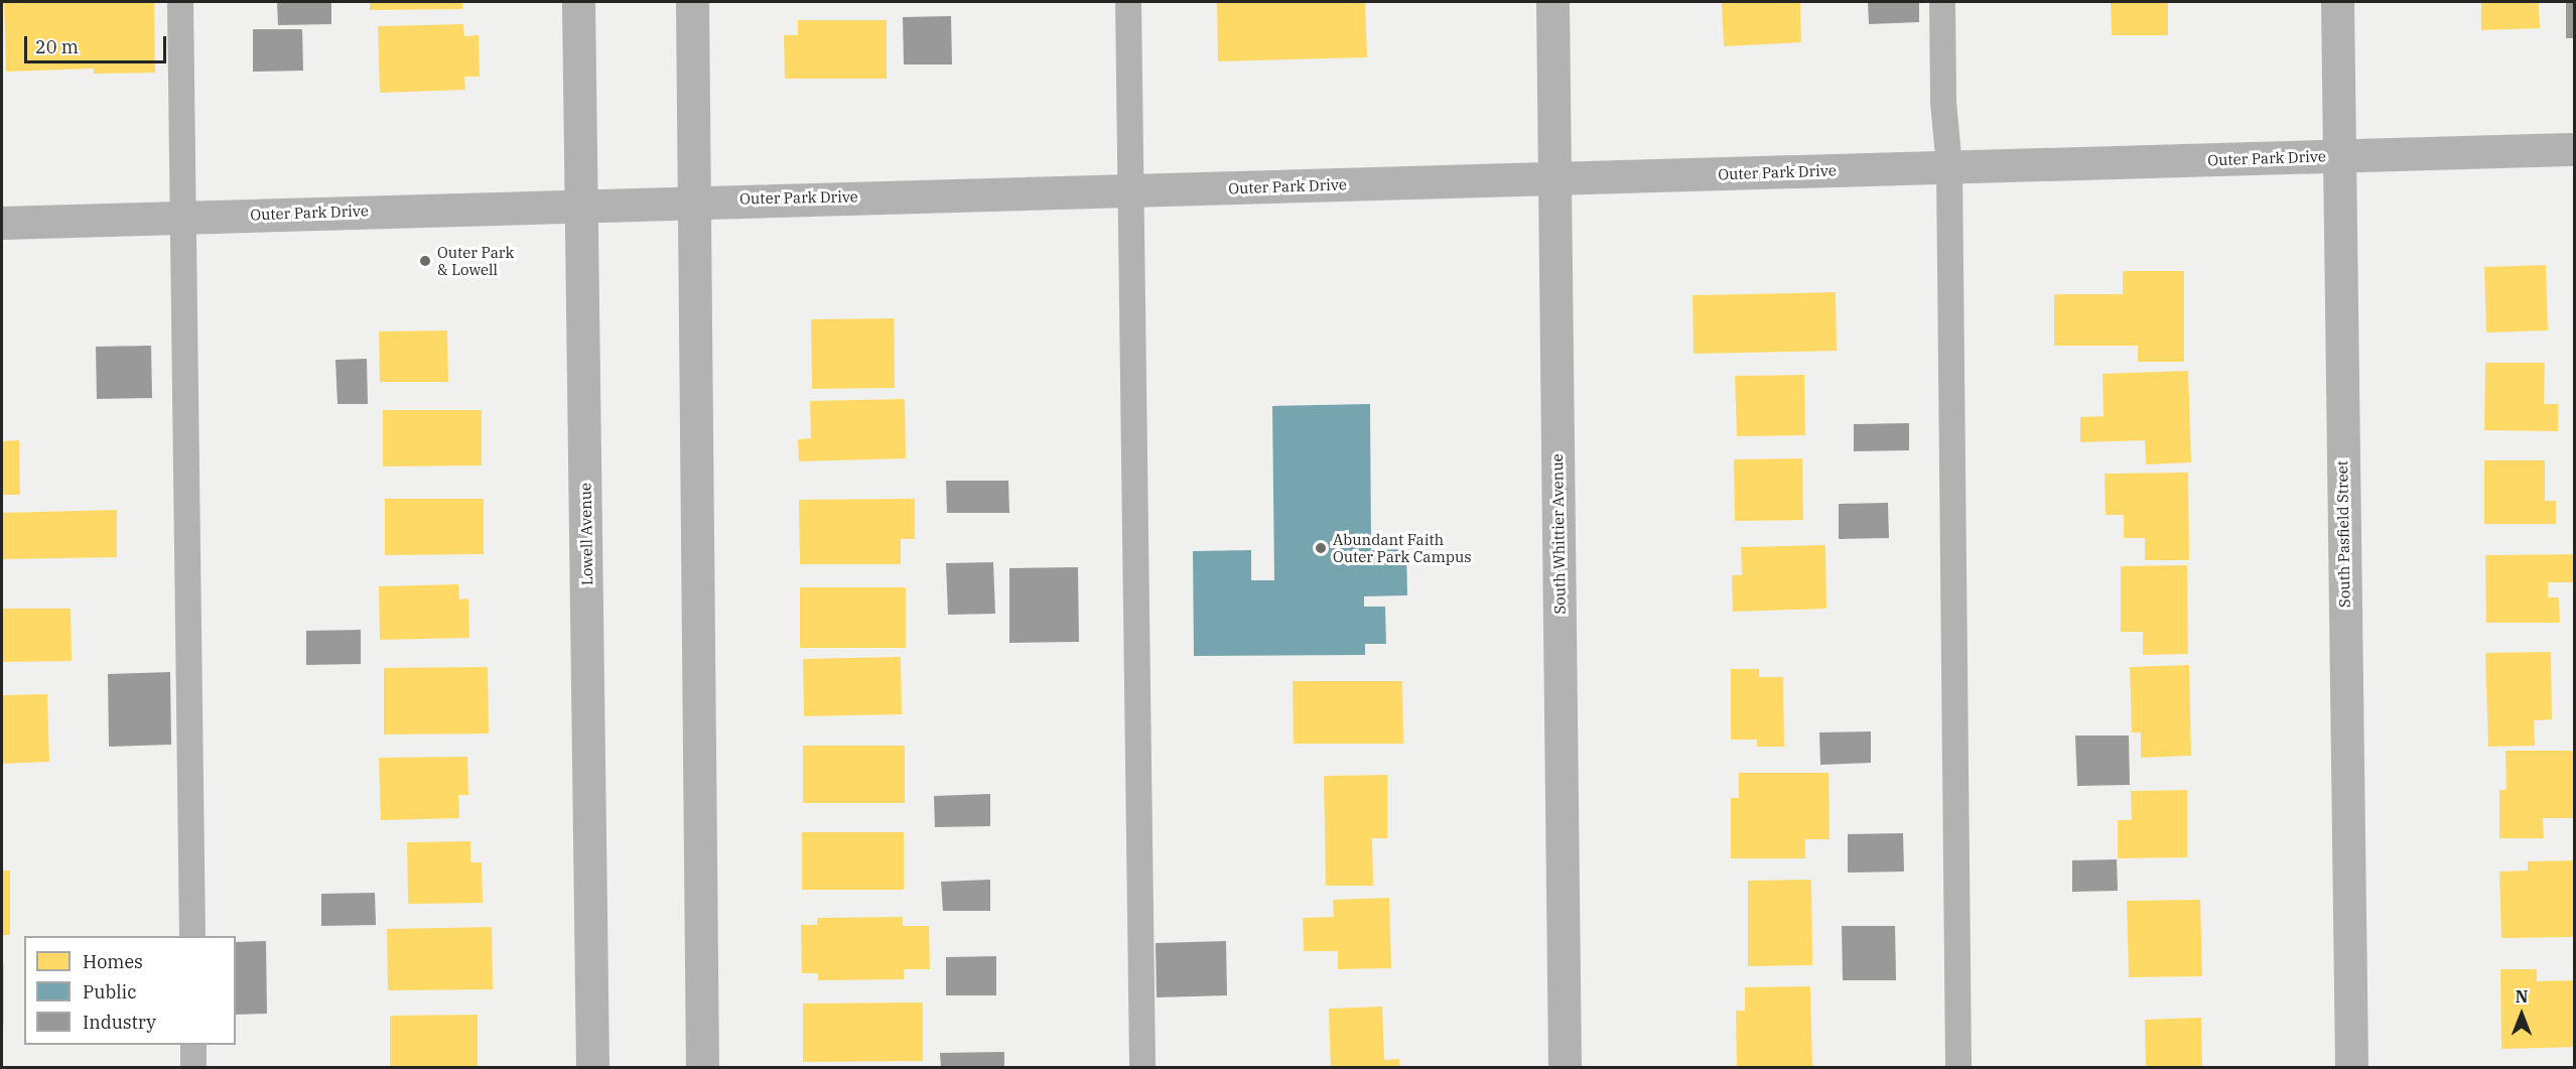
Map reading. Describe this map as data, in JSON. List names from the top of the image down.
{
  "streets": {
    "street": [
      "Outer Park Drive",
      "Lowell Avenue",
      "South Whittier Avenue",
      "South Pasfield Street"
    ]
  },
  "crossings": [
    ["Outer Park Drive", "Lowell Avenue"],
    ["Outer Park Drive", "South Whittier Avenue"],
    ["Outer Park Drive", "South Pasfield Street"]
  ],
  "places": ["Outer Park & Lowell", "Abundant Faith Outer Park Campus"],
  "legend": ["Homes", "Public", "Industry"],
  "scale_bar": "20 m",
  "north": "top"
}
